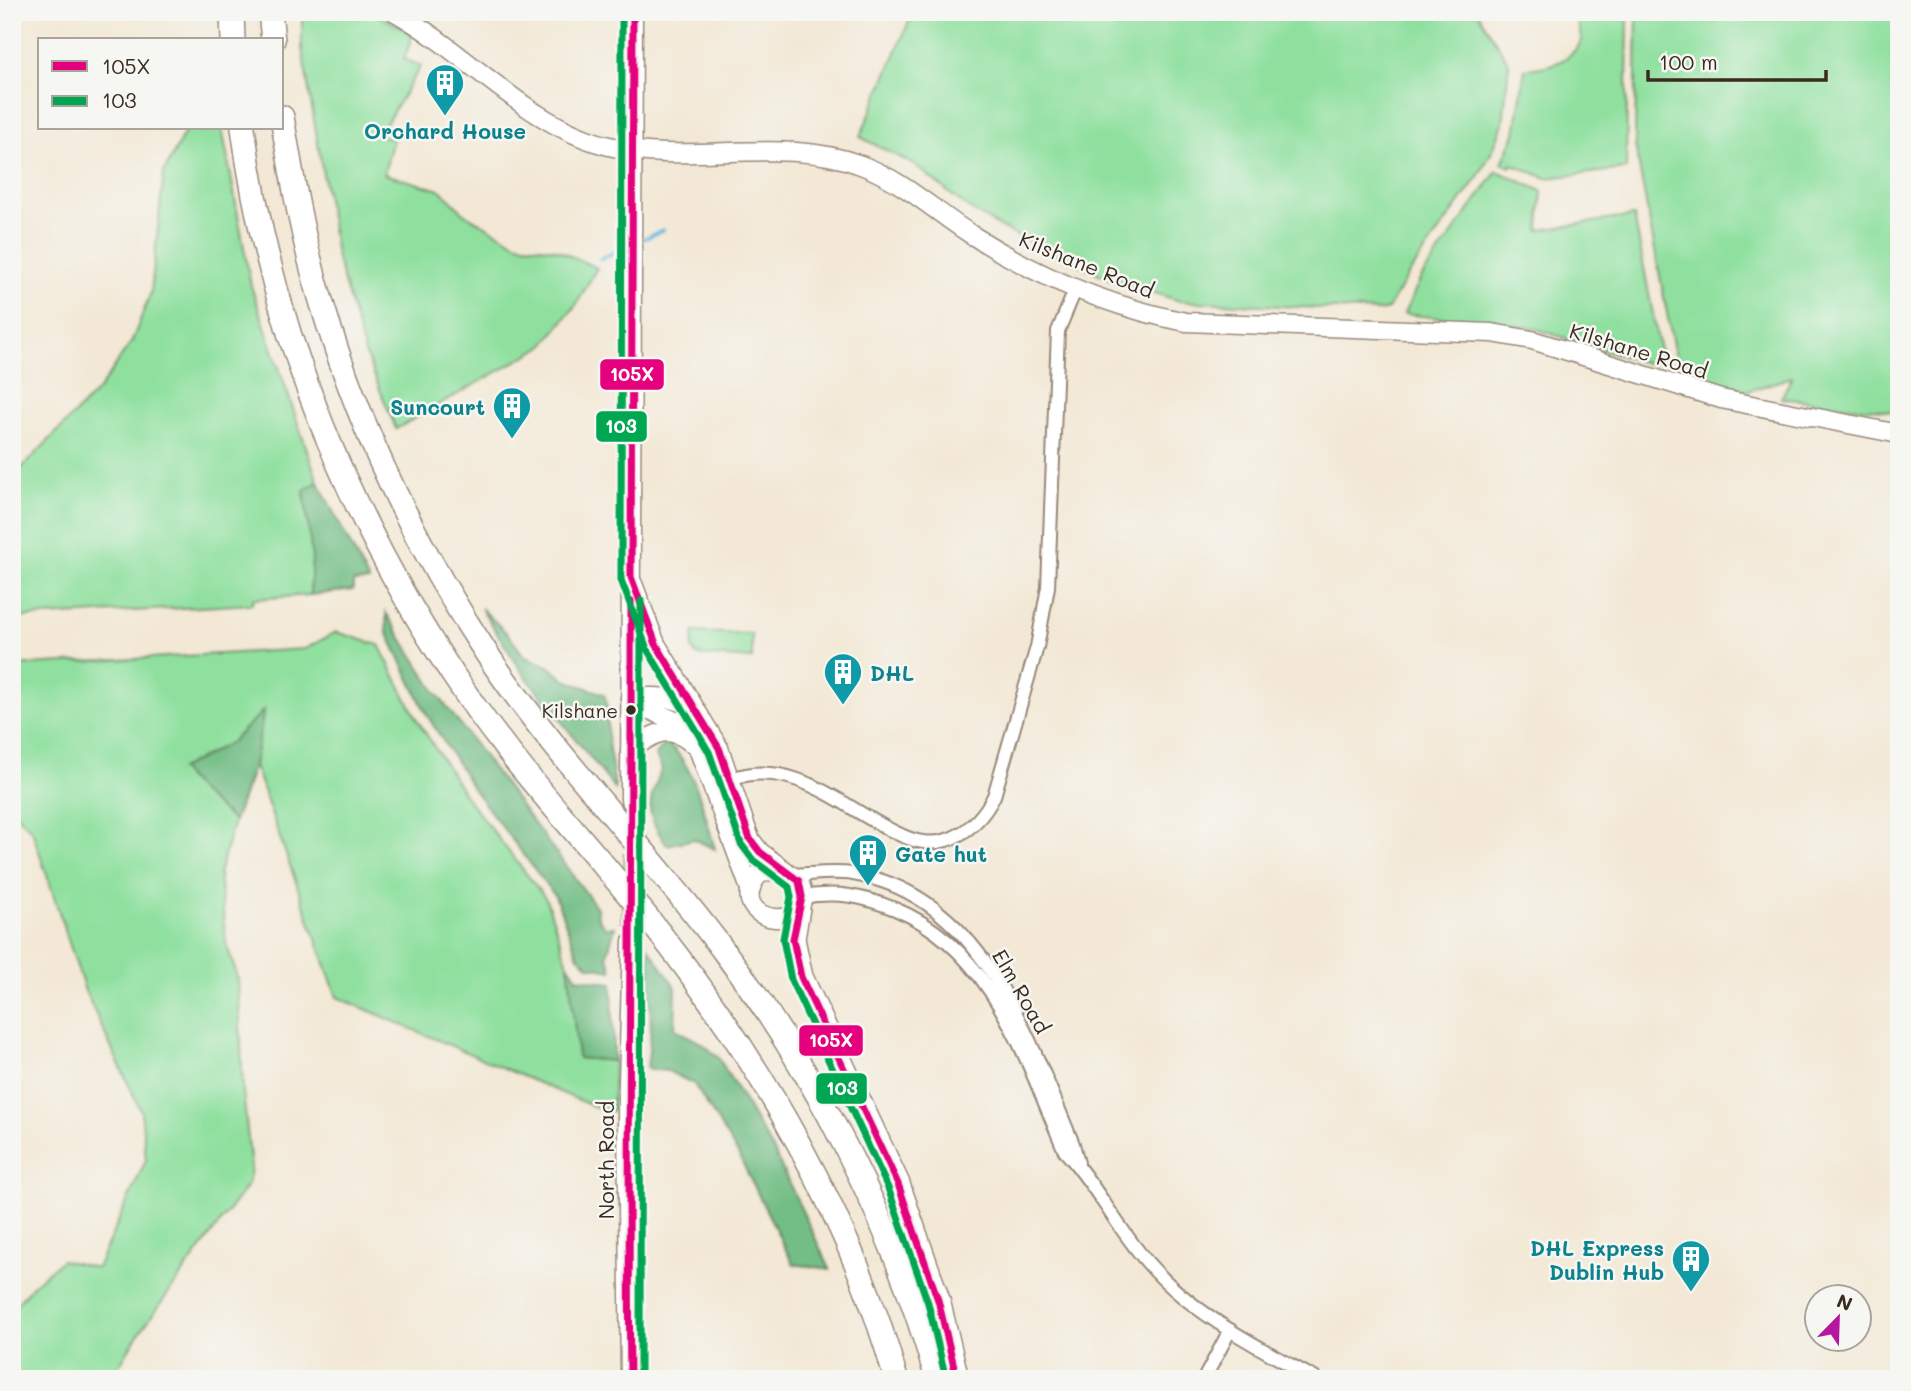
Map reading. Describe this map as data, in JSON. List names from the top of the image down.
{
  "streets": {
    "main road": ["Kilshane Road", "North Road"],
    "street": ["Elm Road"]
  },
  "places": {
    "building": [
      "Orchard House",
      "Suncourt",
      "DHL",
      "Gate hut",
      "DHL Express Dublin Hub"
    ],
    "other": ["Kilshane"]
  },
  "lines": ["transit line 105X", "transit line 103"],
  "legend": ["105X", "103"],
  "scale_bar": "100 m",
  "north": "top right"
}
